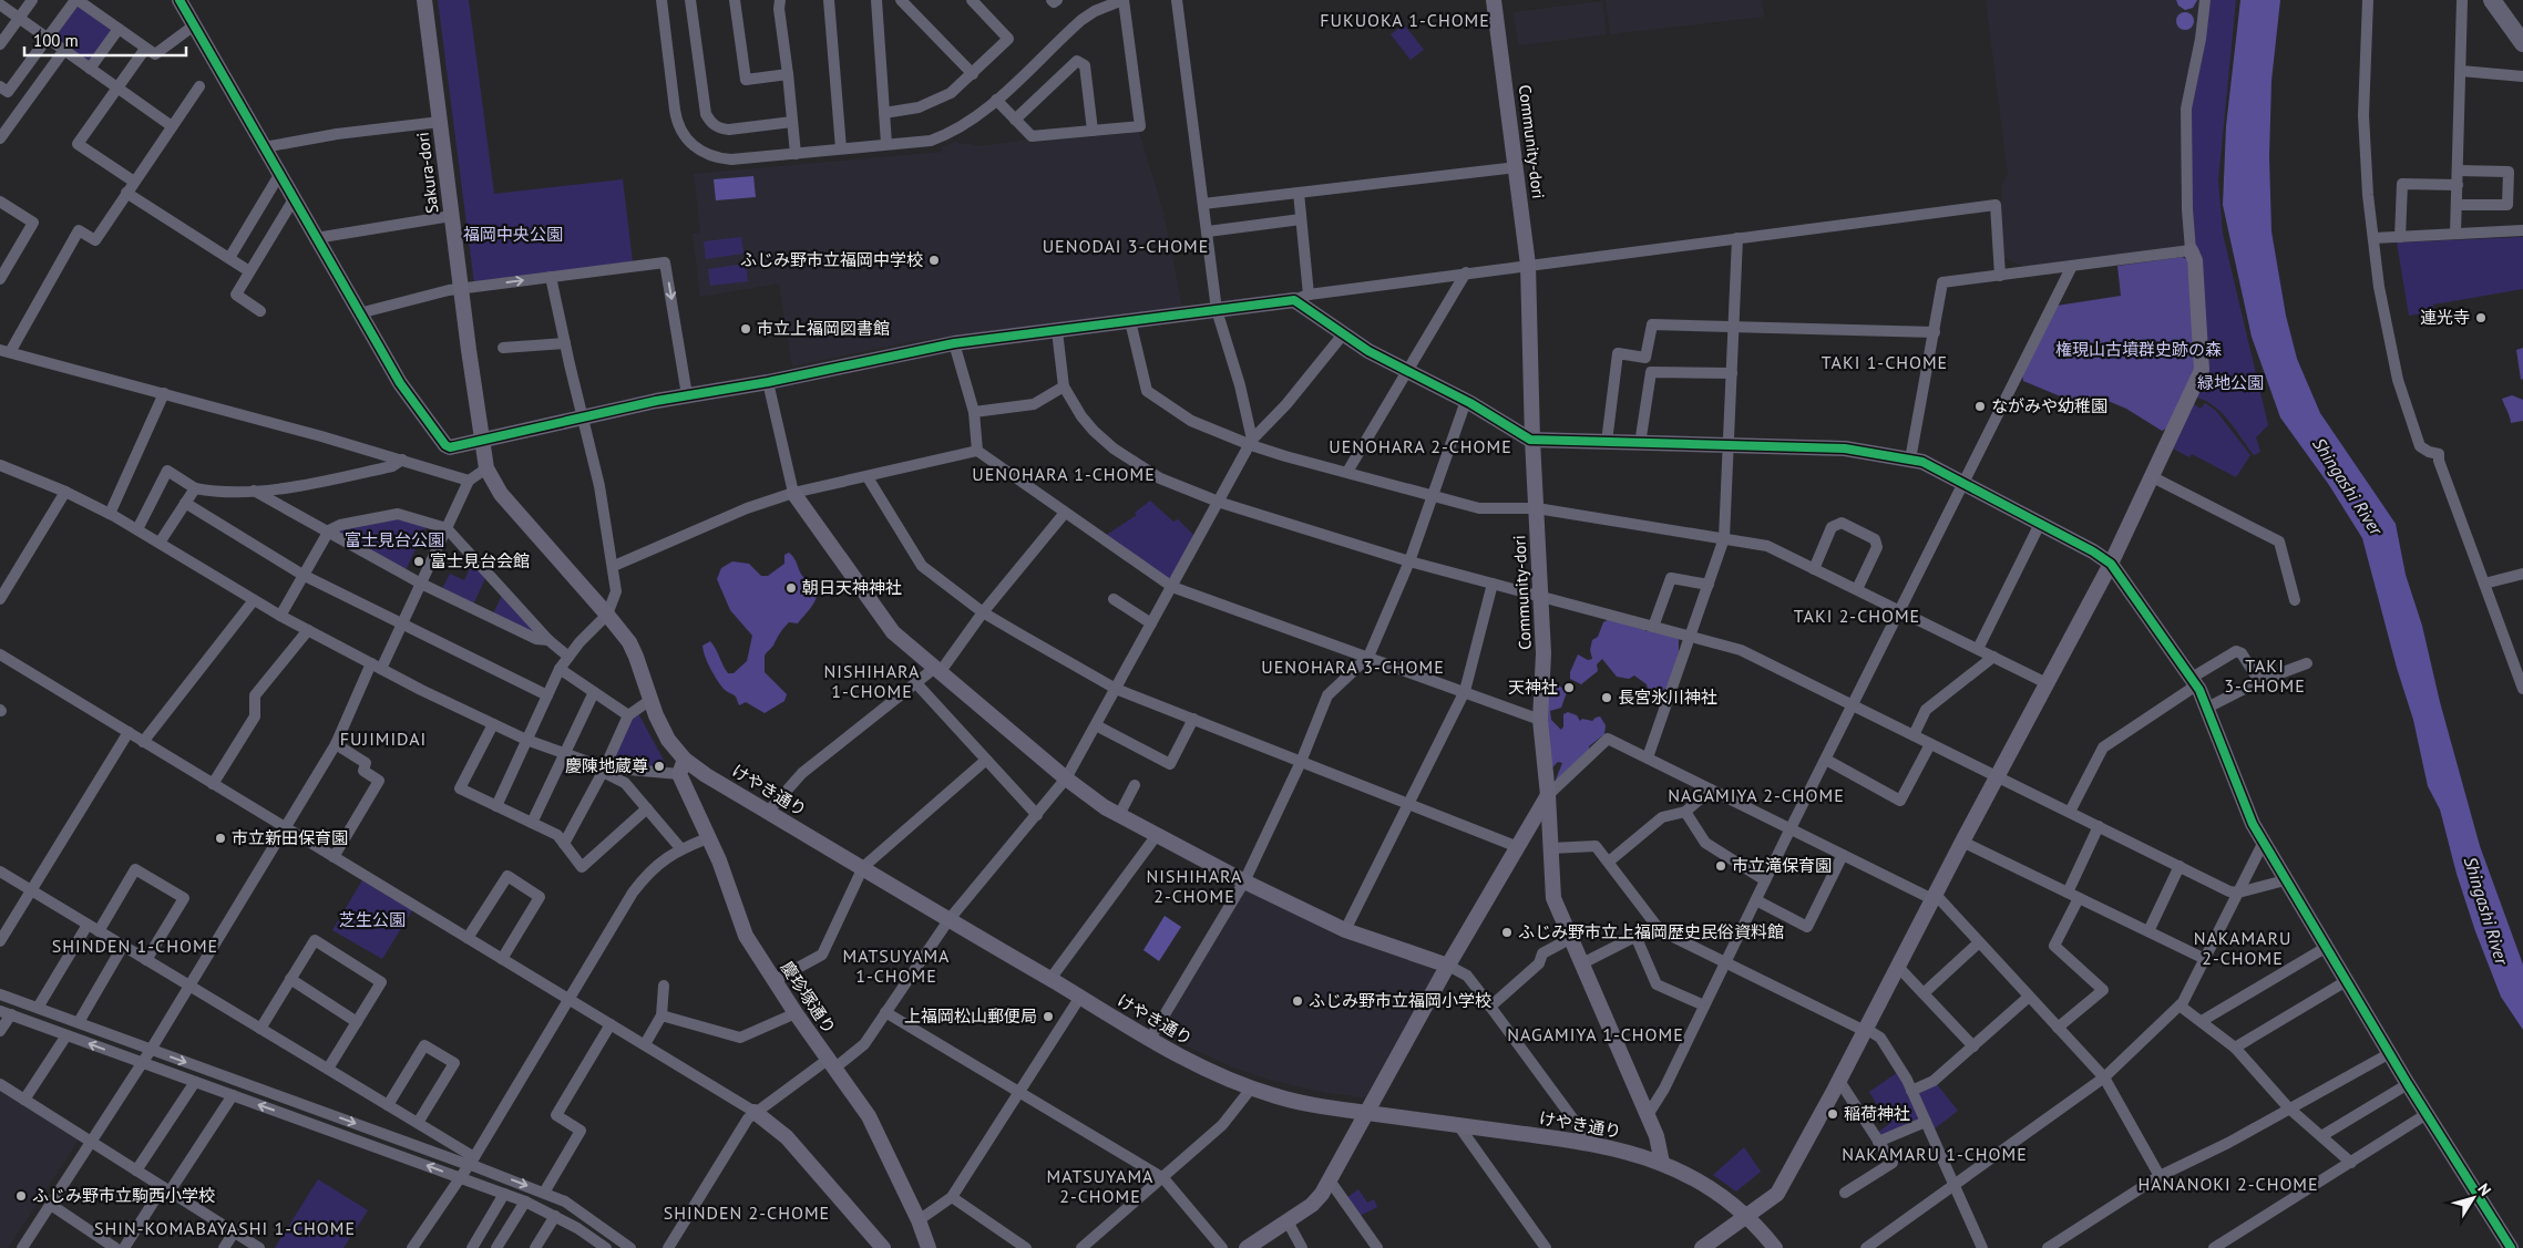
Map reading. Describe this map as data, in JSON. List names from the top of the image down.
{
  "streets": {
    "street": [
      "Community-dori",
      "Sakura-dori",
      "けやき通り",
      "慶珍塚通り"
    ]
  },
  "crossings": [
    ["Community-dori", "けやき通り"],
    ["けやき通り", "慶珍塚通り"]
  ],
  "districts": [
    "FUKUOKA 1-CHOME",
    "UENODAI 3-CHOME",
    "TAKI 1-CHOME",
    "UENOHARA 2-CHOME",
    "UENOHARA 1-CHOME",
    "TAKI 2-CHOME",
    "TAKI 3-CHOME",
    "UENOHARA 3-CHOME",
    "NISHIHARA 1-CHOME",
    "FUJIMIDAI",
    "NAGAMIYA 2-CHOME",
    "NISHIHARA 2-CHOME",
    "NAKAMARU 2-CHOME",
    "SHINDEN 1-CHOME",
    "MATSUYAMA 1-CHOME",
    "NAGAMIYA 1-CHOME",
    "NAKAMARU 1-CHOME",
    "MATSUYAMA 2-CHOME",
    "HANANOKI 2-CHOME",
    "SHINDEN 2-CHOME",
    "SHIN-KOMABAYASHI 1-CHOME"
  ],
  "water": ["Shingashi River"],
  "parks": [
    "福岡中央公園",
    "権現山古墳群史跡の森",
    "緑地公園",
    "富士見台公園",
    "芝生公園"
  ],
  "places": [
    "ふじみ野市立福岡中学校",
    "連光寺",
    "市立上福岡図書館",
    "ながみや幼稚園",
    "富士見台会館",
    "朝日天神神社",
    "天神社",
    "長宮氷川神社",
    "慶陳地蔵尊",
    "市立新田保育園",
    "市立滝保育園",
    "ふじみ野市立上福岡歴史民俗資料館",
    "ふじみ野市立福岡小学校",
    "上福岡松山郵便局",
    "稲荷神社",
    "ふじみ野市立駒西小学校"
  ],
  "scale_bar": "100 m",
  "north": "top right"
}
